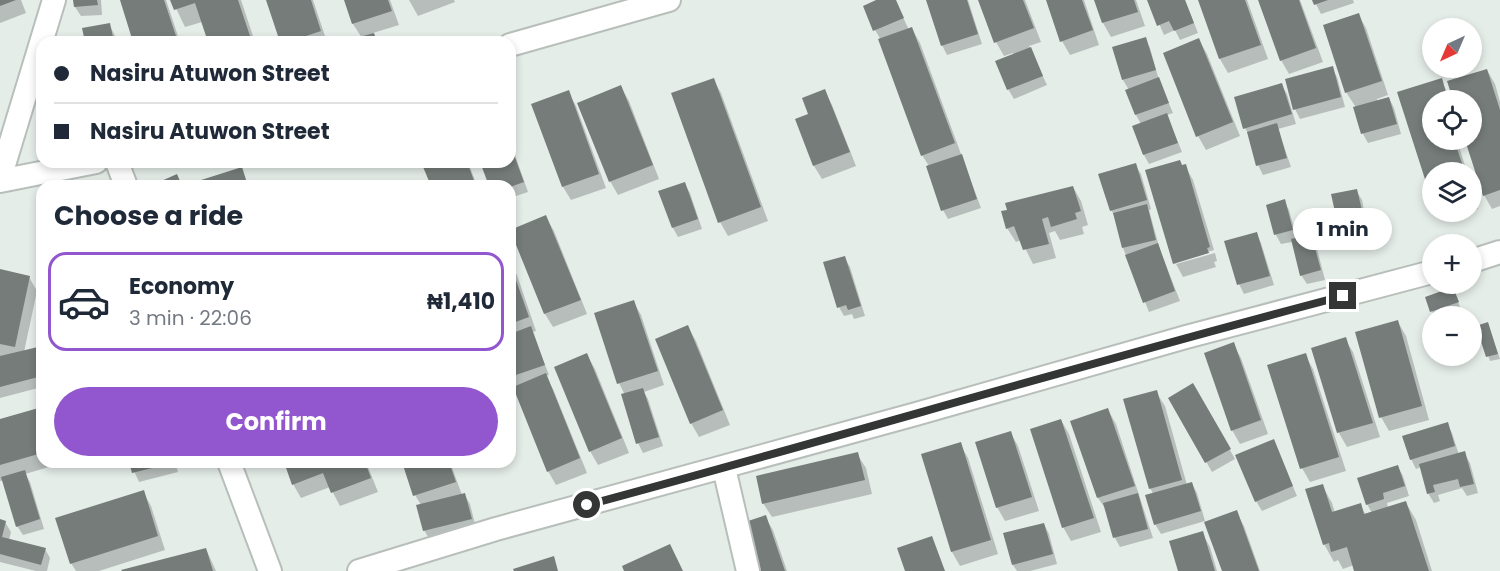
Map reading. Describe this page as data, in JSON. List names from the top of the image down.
{
  "north": "bottom left",
  "page": {
    "map_buttons": ["+", "−"],
    "banner": ["Nasiru Atuwon Street", "Nasiru Atuwon Street"],
    "heading": "Choose a ride",
    "bubble": "1 min",
    "list": [
      {
        "name": "Economy",
        "note": "3 min · 22:06",
        "value": "₦1,410"
      }
    ],
    "buttons": "Confirm"
  }
}
